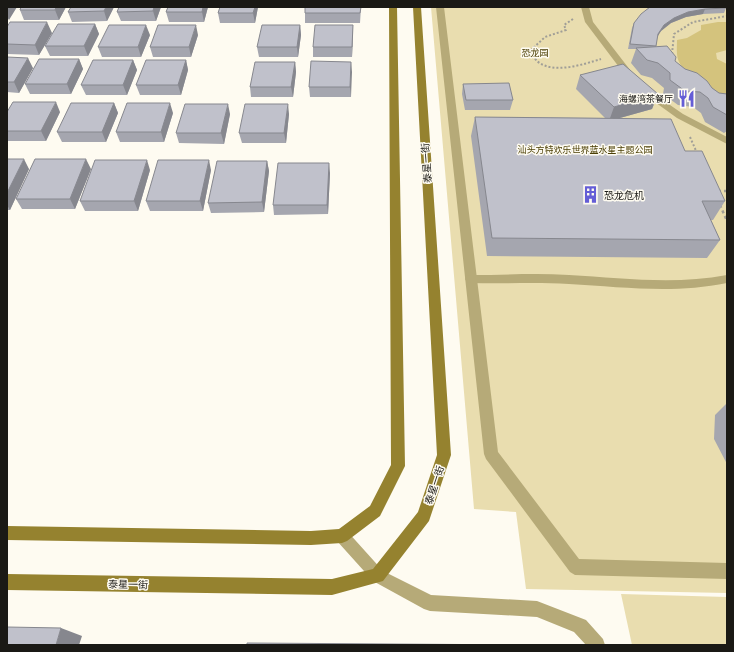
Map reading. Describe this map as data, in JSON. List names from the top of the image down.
{
  "streets": {
    "street": ["泰星一街"]
  },
  "parks": ["恐龙园", "汕头方特欢乐世界蓝水星主题公园"],
  "places": {
    "restaurant": ["海螺湾茶餐厅"],
    "building": ["恐龙危机"]
  }
}
